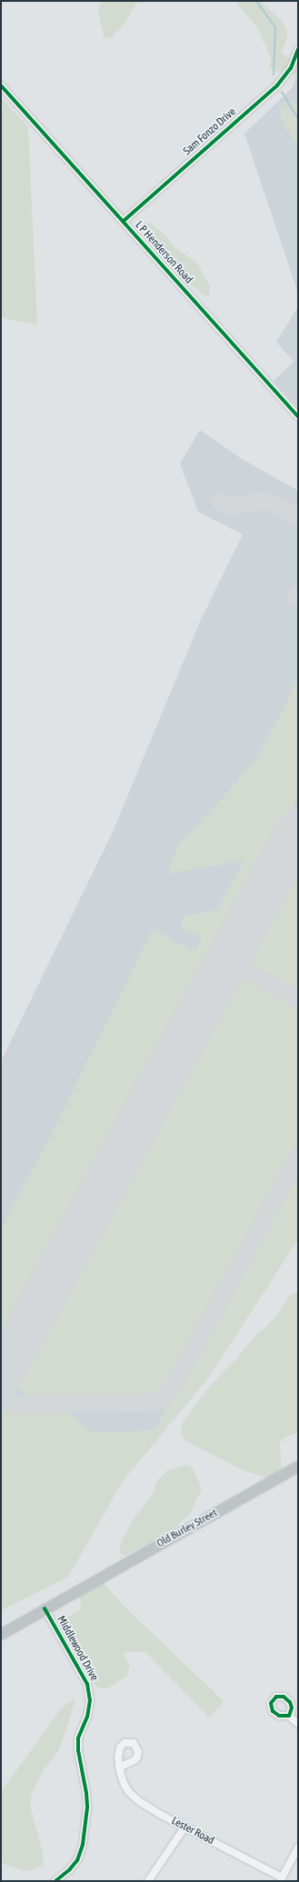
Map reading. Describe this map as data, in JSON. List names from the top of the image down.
{
  "streets": {
    "main road": ["Old Burley Street"],
    "street": [
      "Sam Fonzo Drive",
      "L P Henderson Road",
      "Middlewood Drive",
      "Lester Road"
    ]
  },
  "crossings": [
    ["Sam Fonzo Drive", "L P Henderson Road"],
    ["Old Burley Street", "Middlewood Drive"]
  ]
}
